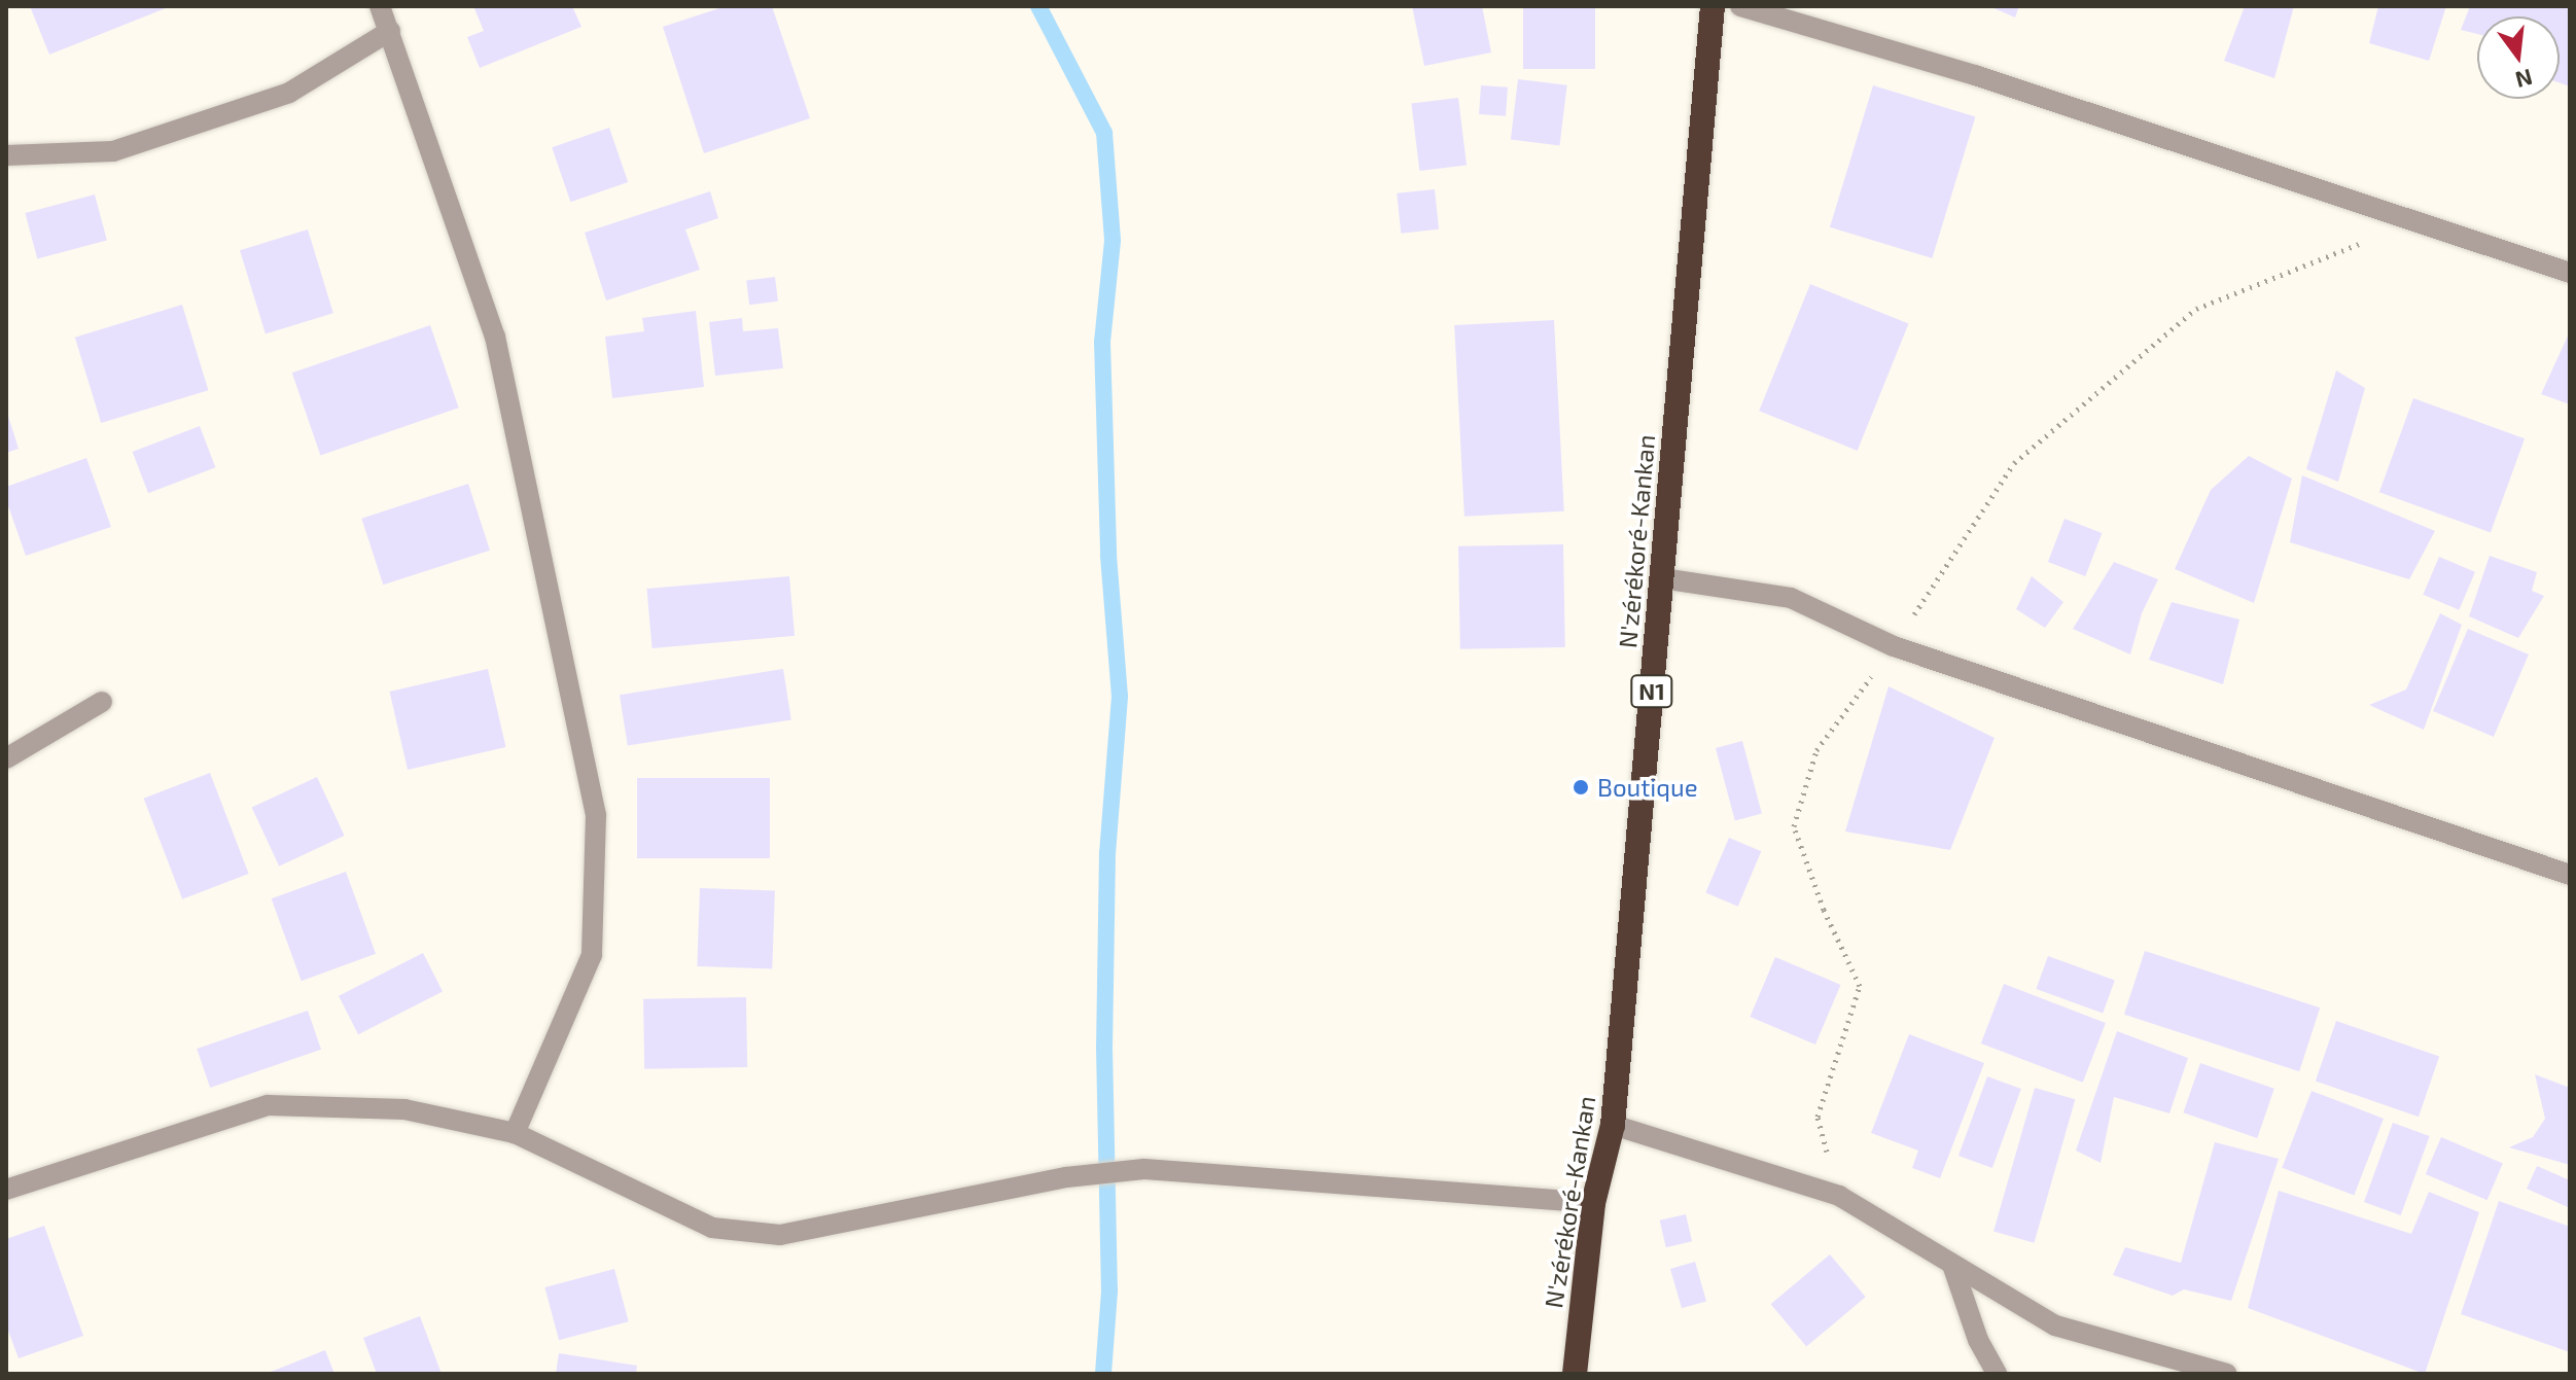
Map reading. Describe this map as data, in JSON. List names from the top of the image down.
{
  "streets": {
    "highway": ["N'zérékoré-Kankan", "N1"]
  },
  "places": ["Boutique"],
  "north": "bottom"
}
